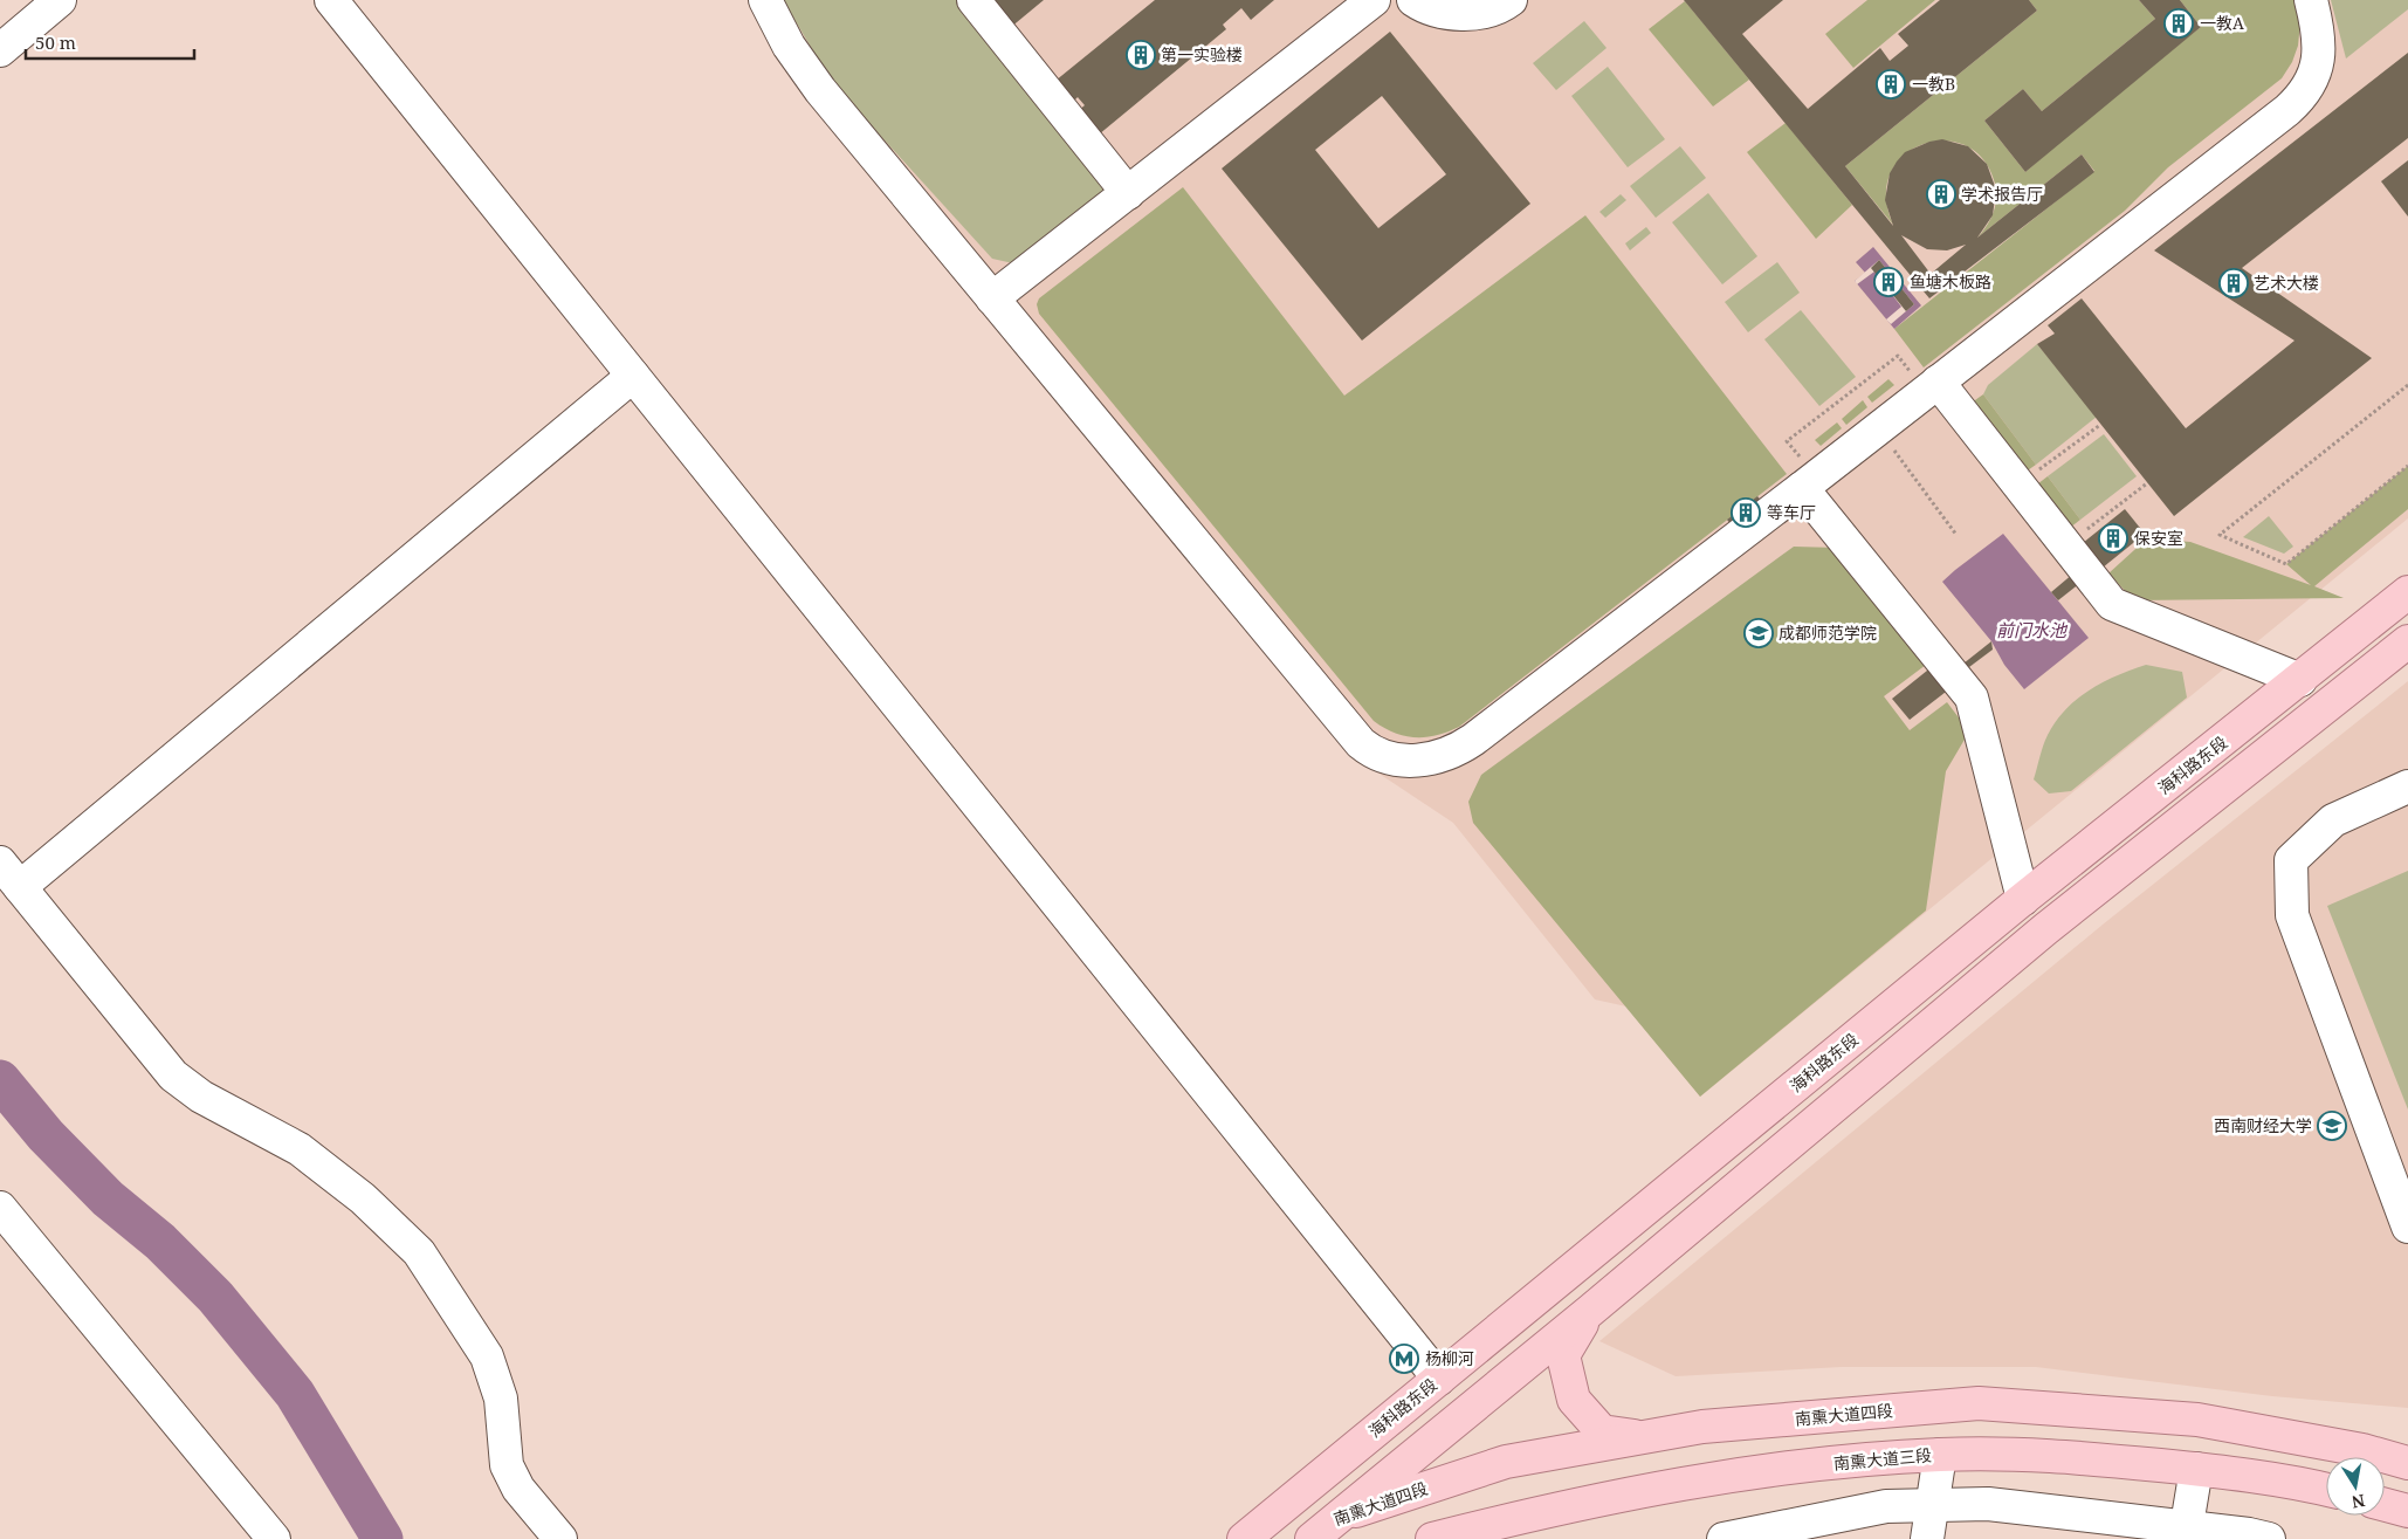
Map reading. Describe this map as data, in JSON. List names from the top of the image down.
{
  "streets": {
    "main road": ["海科路东段", "南熏大道四段", "南熏大道三段"]
  },
  "water": ["前门水池"],
  "places": {
    "building": [
      "一教A",
      "第一实验楼",
      "一教B",
      "学术报告厅",
      "鱼塘木板路",
      "艺术大楼",
      "等车厅",
      "保安室"
    ],
    "school or university": ["成都师范学院", "西南财经大学"],
    "metro station": ["杨柳河"]
  },
  "scale_bar": "50 m",
  "north": "bottom"
}
